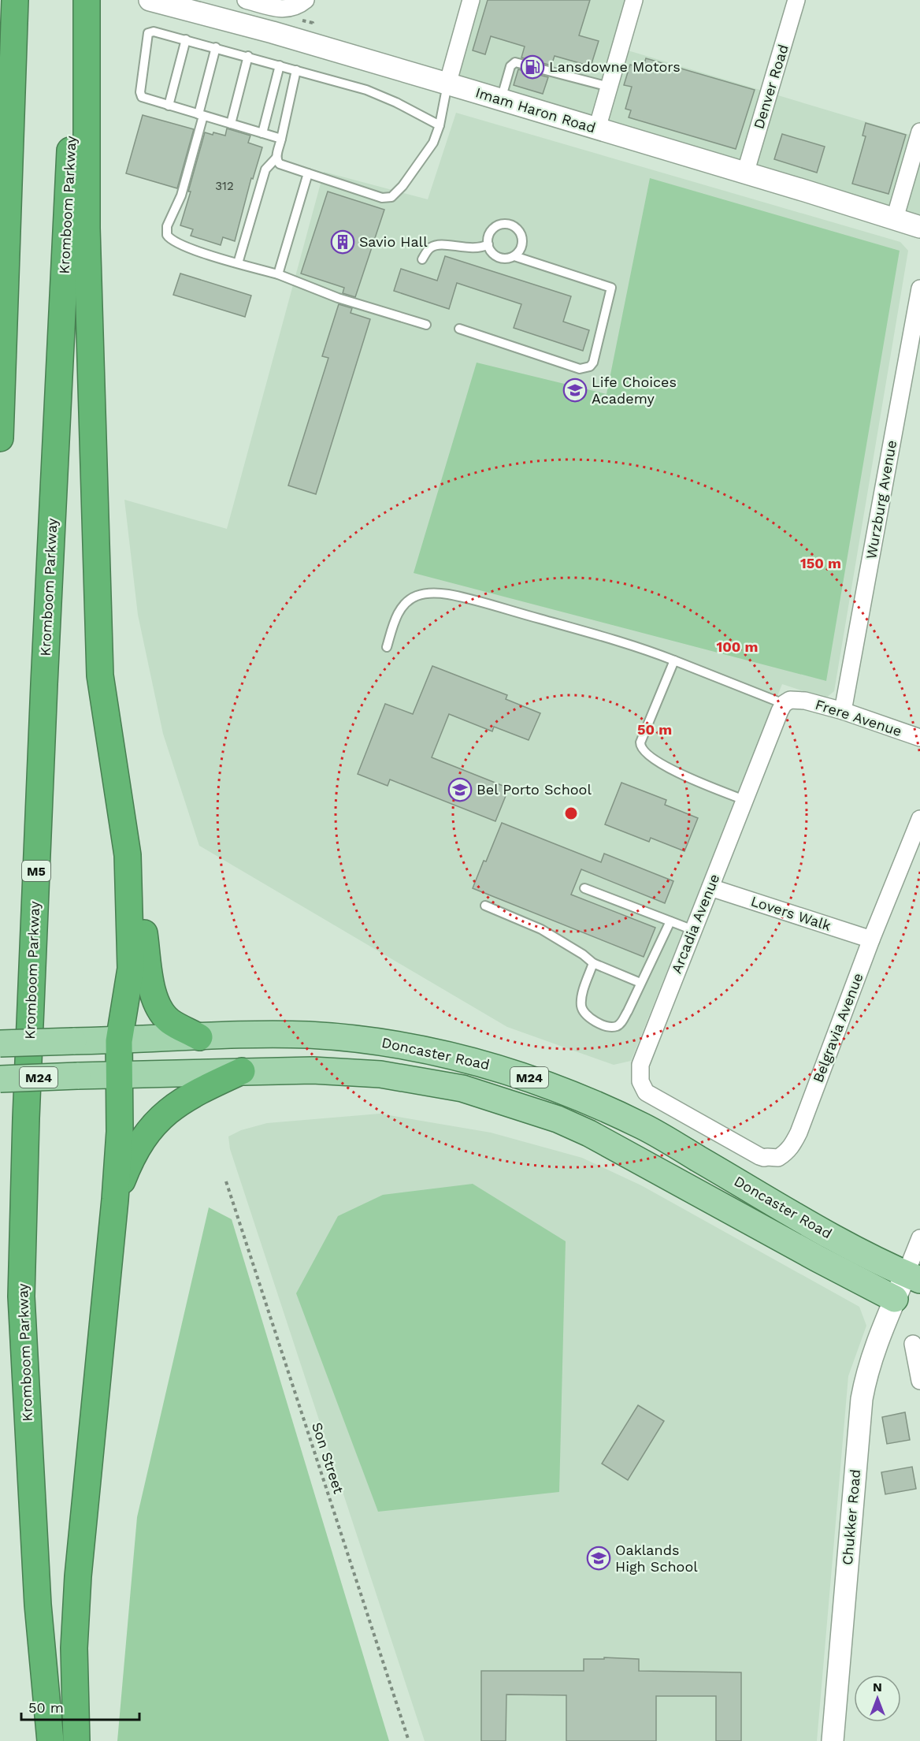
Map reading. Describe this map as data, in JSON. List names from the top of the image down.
{
  "streets": {
    "highway": ["Kromboom Parkway", "M5"],
    "main road": ["Doncaster Road", "M24"],
    "street": [
      "Denver Road",
      "Imam Haron Road",
      "Wurzburg Avenue",
      "Frere Avenue",
      "Lovers Walk",
      "Arcadia Avenue",
      "Belgravia Avenue",
      "Chukker Road"
    ],
    "path": ["Son Street"]
  },
  "crossings": [
    ["Denver Road", "Imam Haron Road"],
    ["Wurzburg Avenue", "Frere Avenue"],
    ["Frere Avenue", "Arcadia Avenue"],
    ["Lovers Walk", "Arcadia Avenue"],
    ["Lovers Walk", "Belgravia Avenue"],
    ["Arcadia Avenue", "Belgravia Avenue"],
    ["Doncaster Road", "Chukker Road"]
  ],
  "places": {
    "fuel station": ["Lansdowne Motors"],
    "building": ["Savio Hall"],
    "school or university": ["Life Choices Academy", "Bel Porto School", "Oaklands High School"]
  },
  "house_numbers": ["312"],
  "scale_bar": "50 m",
  "north": "top",
  "rings": ["150 m", "100 m", "50 m"]
}
